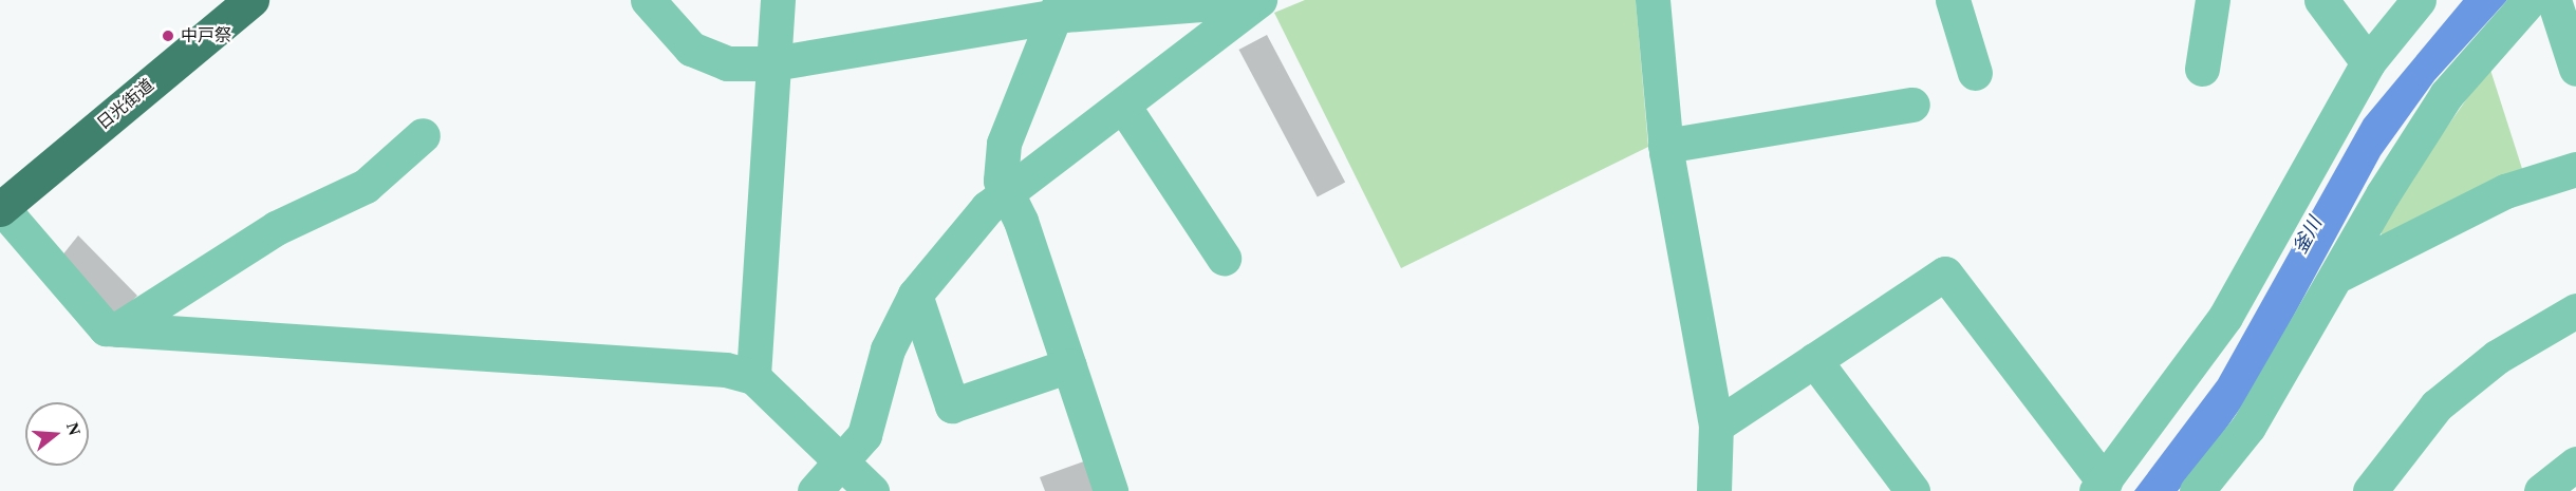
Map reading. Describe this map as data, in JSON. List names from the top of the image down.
{
  "streets": {
    "highway": ["日光街道"]
  },
  "water": ["釜川"],
  "places": ["中戸祭"],
  "north": "right"
}
